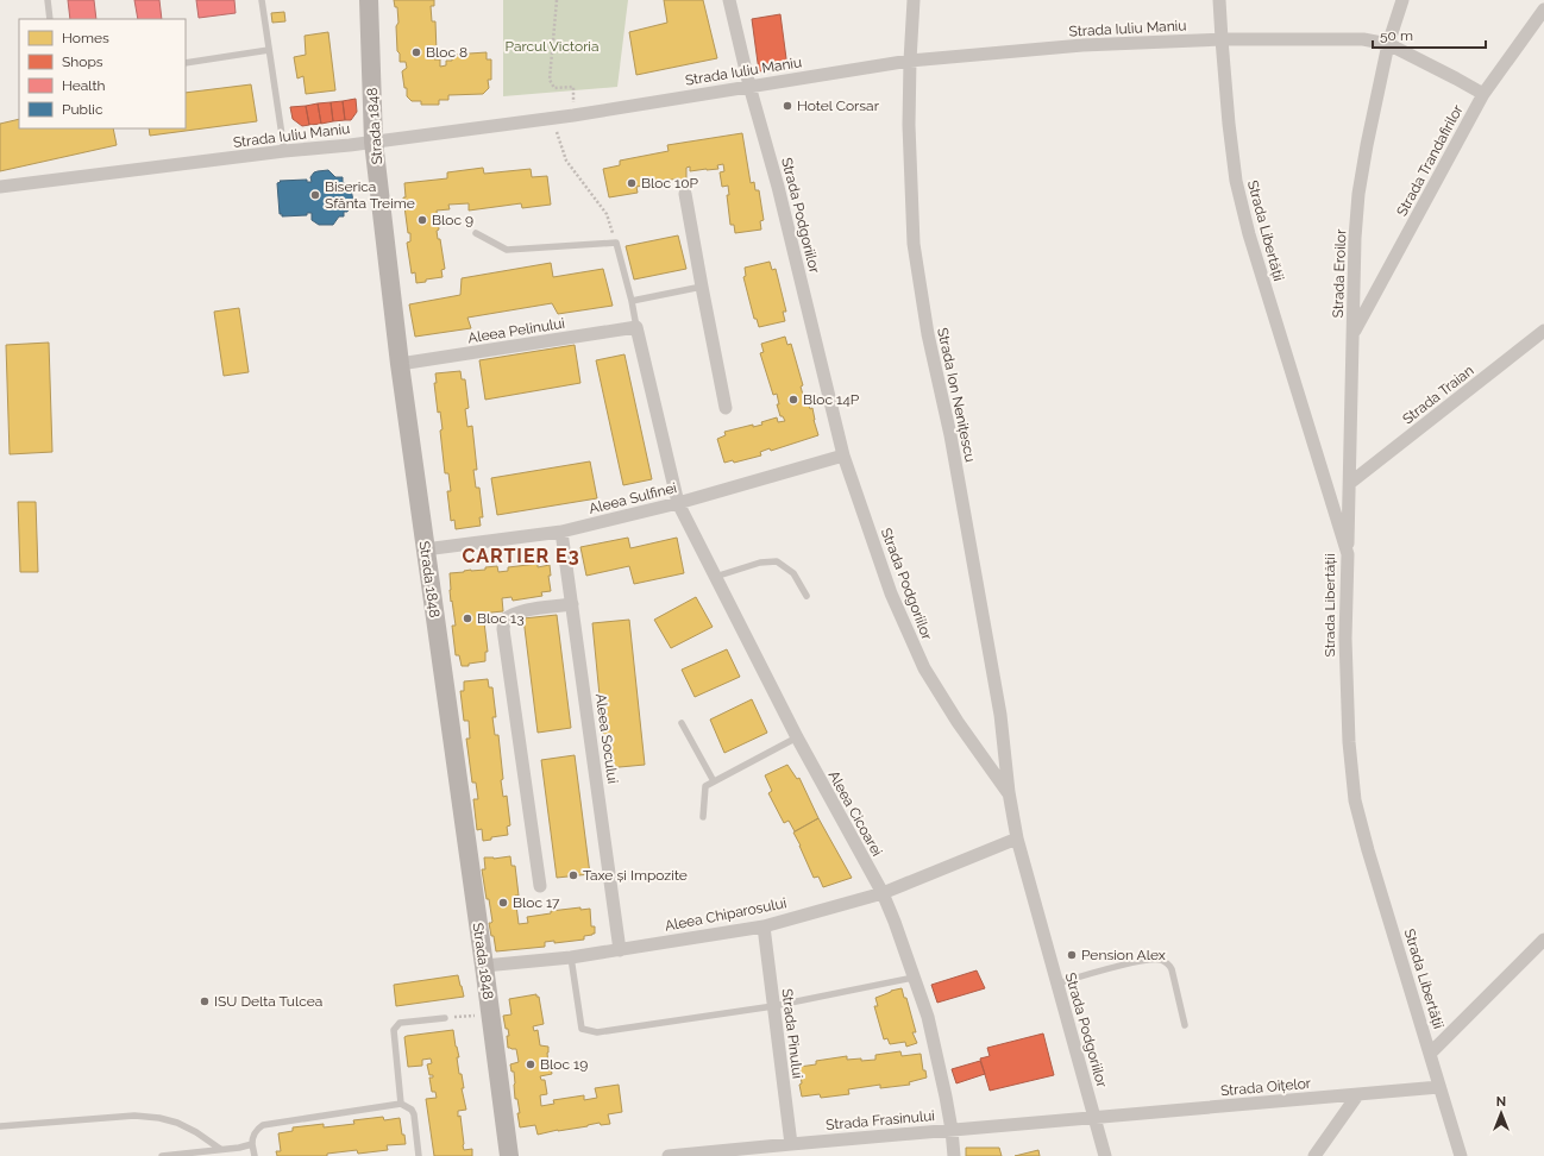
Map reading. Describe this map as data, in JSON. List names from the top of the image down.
{
  "streets": {
    "main road": ["Strada 1848"],
    "street": [
      "Strada Iuliu Maniu",
      "Strada Trandafirilor",
      "Strada Podgoriilor",
      "Strada Libertății",
      "Strada Eroilor",
      "Aleea Pelinului",
      "Strada Ion Nenițescu",
      "Strada Traian",
      "Aleea Sulfinei",
      "Aleea Socului",
      "Aleea Cicoarei",
      "Aleea Chiparosului",
      "Strada Pinului",
      "Strada Oițelor",
      "Strada Frasinului"
    ]
  },
  "crossings": [
    ["Strada Iuliu Maniu", "Strada 1848"],
    ["Strada Iuliu Maniu", "Strada Trandafirilor"],
    ["Strada Iuliu Maniu", "Strada Podgoriilor"],
    ["Strada Iuliu Maniu", "Strada Libertății"],
    ["Strada Iuliu Maniu", "Strada Eroilor"],
    ["Strada Iuliu Maniu", "Strada Ion Nenițescu"],
    ["Strada 1848", "Aleea Pelinului"],
    ["Strada 1848", "Aleea Sulfinei"],
    ["Strada 1848", "Aleea Chiparosului"],
    ["Strada Trandafirilor", "Strada Eroilor"],
    ["Strada Podgoriilor", "Strada Ion Nenițescu"],
    ["Strada Podgoriilor", "Aleea Sulfinei"],
    ["Strada Podgoriilor", "Aleea Chiparosului"],
    ["Strada Podgoriilor", "Strada Oițelor"],
    ["Strada Podgoriilor", "Strada Frasinului"],
    ["Strada Libertății", "Strada Eroilor"],
    ["Strada Libertății", "Strada Oițelor"],
    ["Strada Eroilor", "Strada Traian"],
    ["Aleea Sulfinei", "Aleea Socului"],
    ["Aleea Sulfinei", "Aleea Cicoarei"],
    ["Aleea Socului", "Aleea Chiparosului"],
    ["Aleea Cicoarei", "Aleea Chiparosului"],
    ["Aleea Cicoarei", "Strada Frasinului"],
    ["Aleea Chiparosului", "Strada Pinului"],
    ["Strada Pinului", "Strada Frasinului"],
    ["Strada Oițelor", "Strada Frasinului"]
  ],
  "districts": ["CARTIER E3"],
  "parks": ["Parcul Victoria"],
  "places": [
    "Bloc 8",
    "Hotel Corsar",
    "Bloc 10P",
    "Biserica Sfânta Treime",
    "Bloc 9",
    "Bloc 14P",
    "Bloc 13",
    "Taxe și Impozite",
    "Bloc 17",
    "Pension Alex",
    "ISU Delta Tulcea",
    "Bloc 19"
  ],
  "legend": [
    "Homes",
    "Shops",
    "Health",
    "Public"
  ],
  "scale_bar": "50 m",
  "north": "top"
}
